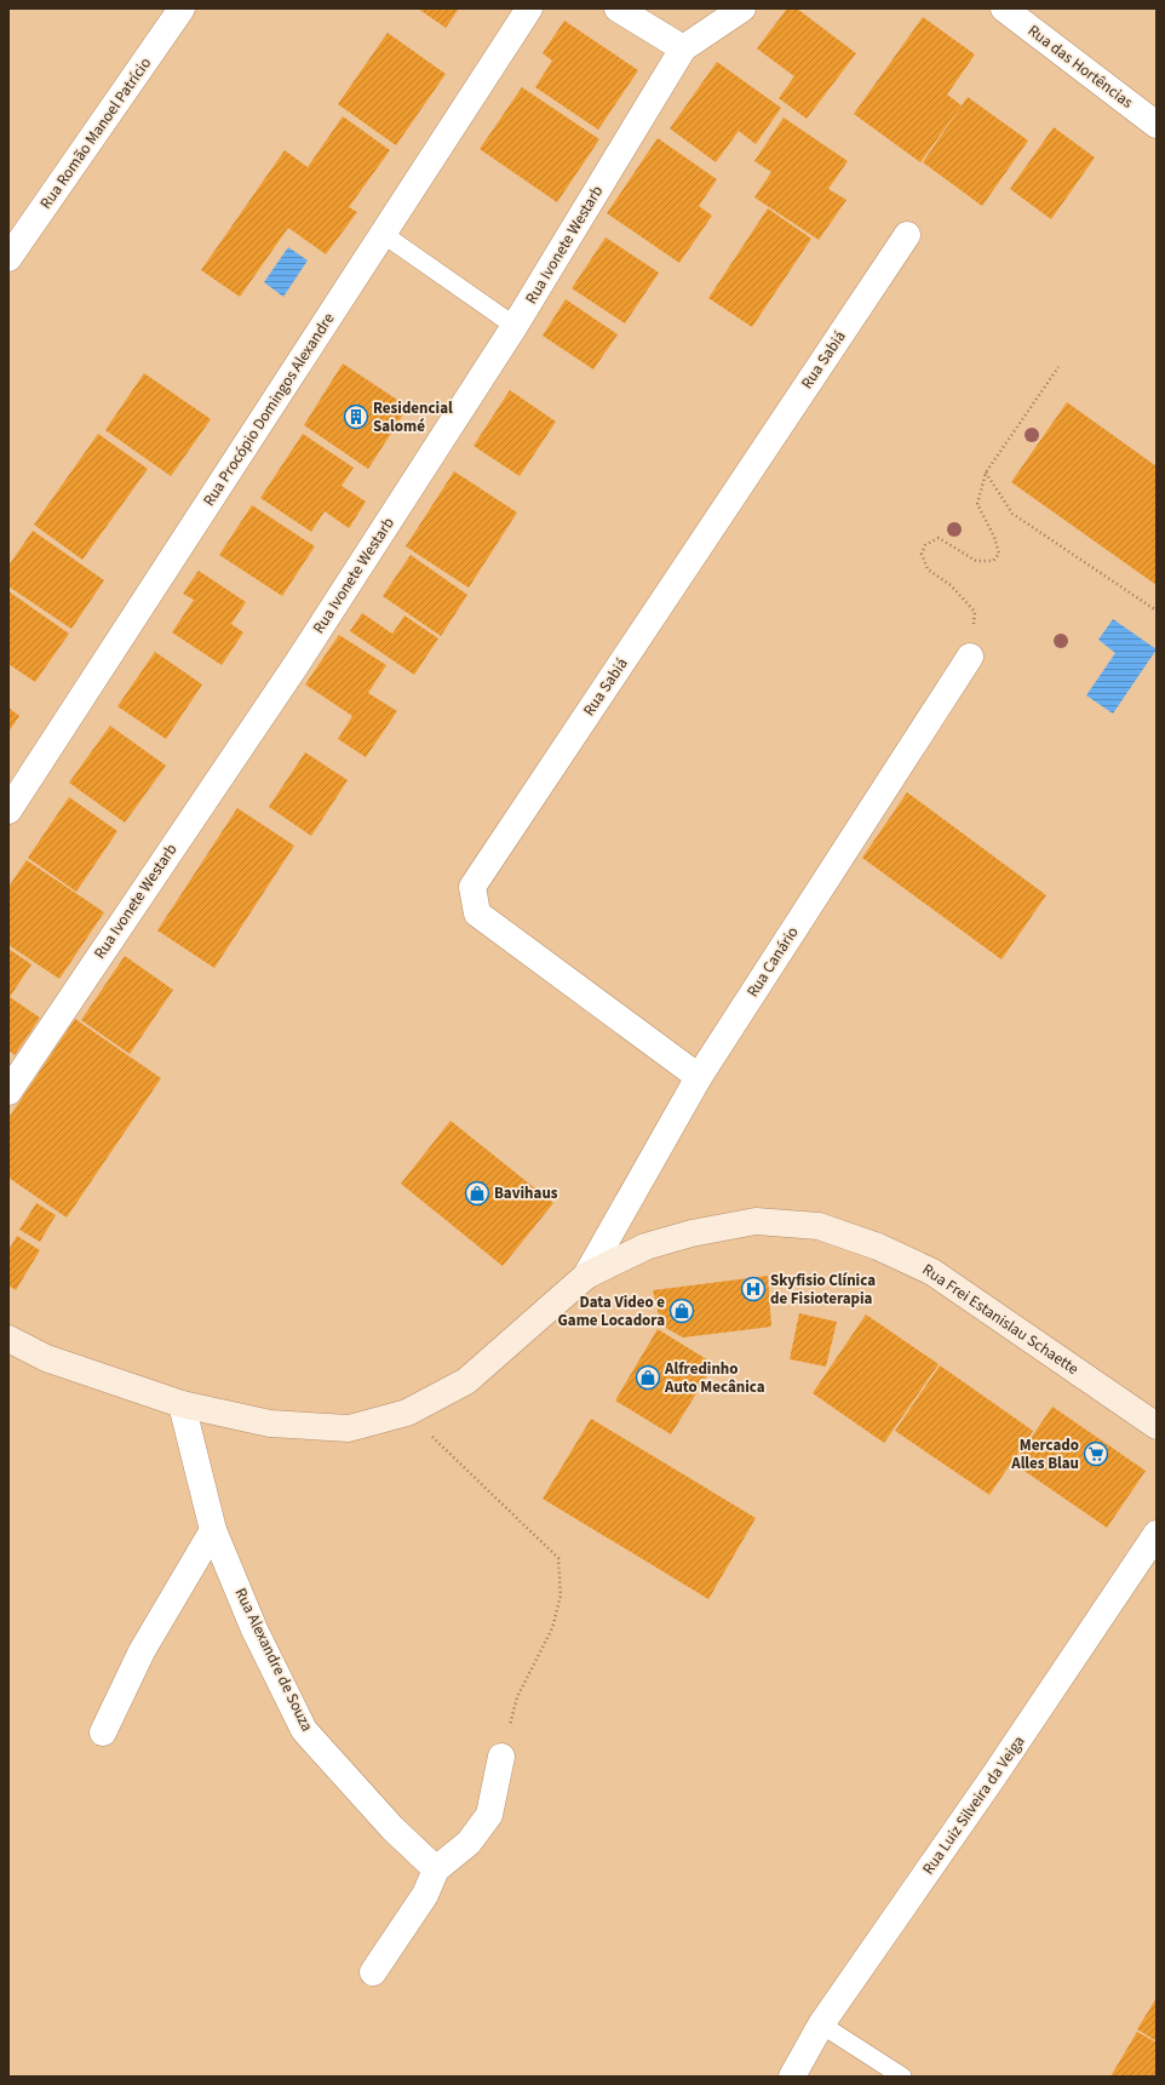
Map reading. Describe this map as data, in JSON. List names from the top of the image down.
{
  "streets": {
    "main road": ["Rua Frei Estanislau Schaette"],
    "street": [
      "Rua das Hortências",
      "Rua Romão Manoel Patrício",
      "Rua Ivonete Westarb",
      "Rua Sabiá",
      "Rua Procópio Domingos Alexandre",
      "Rua Canário",
      "Rua Alexandre de Souza",
      "Rua Luiz Silveira da Veiga"
    ]
  },
  "crossings": [
    ["Rua Sabiá", "Rua Canário"],
    ["Rua Canário", "Rua Frei Estanislau Schaette"],
    ["Rua Frei Estanislau Schaette", "Rua Alexandre de Souza"]
  ],
  "places": {
    "building": ["Residencial Salomé"],
    "shop": ["Bavihaus", "Data Video e Game Locadora", "Alfredinho Auto Mecânica"],
    "hospital": ["Skyfisio Clínica de Fisioterapia"],
    "supermarket": ["Mercado Alles Blau"]
  }
}
